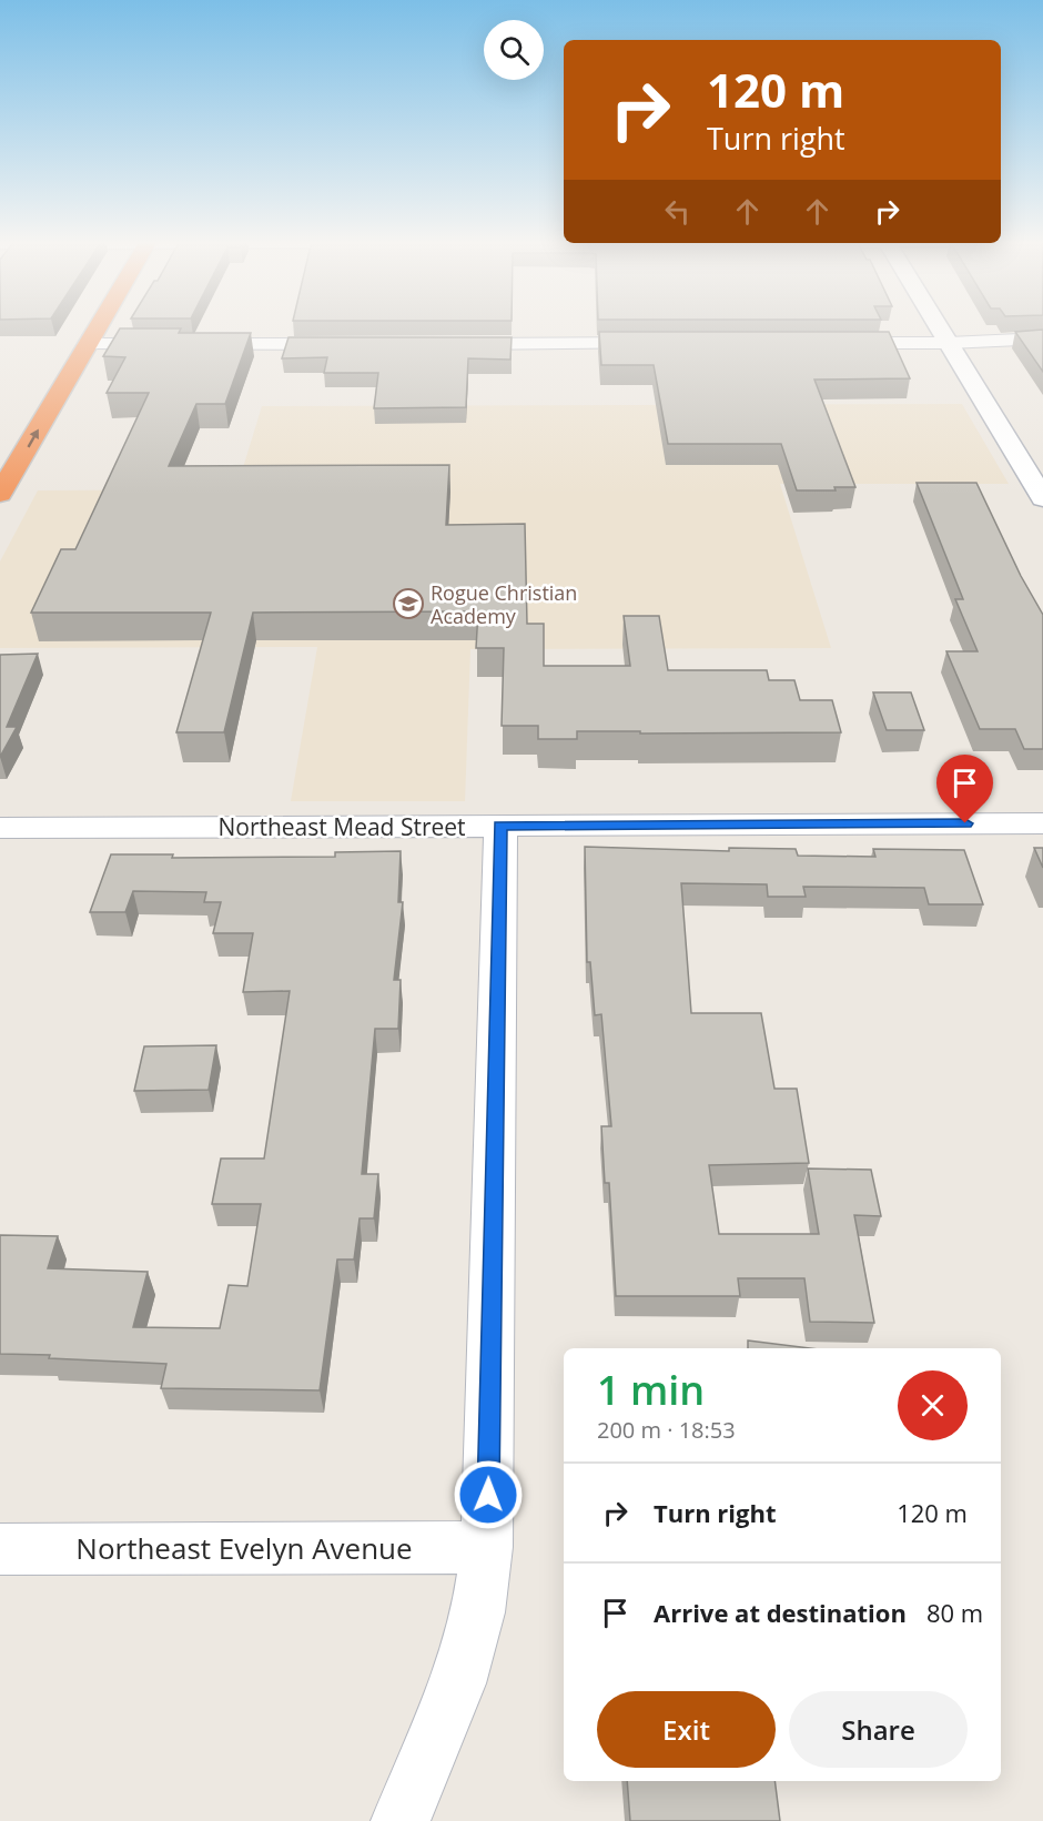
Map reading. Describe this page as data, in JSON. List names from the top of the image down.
{
  "streets": {
    "street": ["Northeast Mead Street", "Northeast Evelyn Avenue"]
  },
  "places": {
    "school or university": ["Rogue Christian Academy"]
  },
  "page": {
    "turn": ["120 m", "Turn right"],
    "heading": ["1 min", "200 m · 18:53"],
    "list": [
      {
        "name": "Turn right",
        "value": "120 m"
      },
      {
        "name": "Arrive at destination",
        "value": "80 m"
      }
    ],
    "buttons": ["Exit", "Share"]
  }
}
